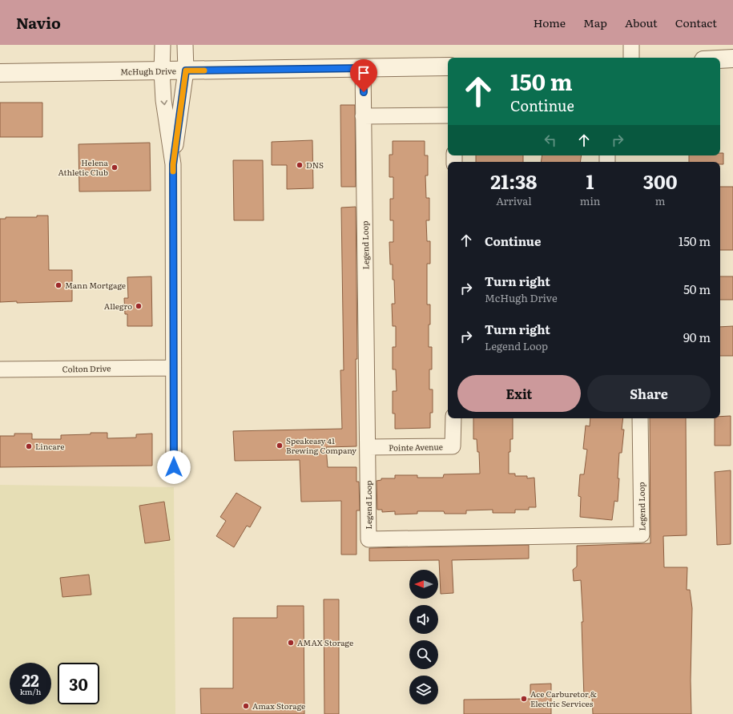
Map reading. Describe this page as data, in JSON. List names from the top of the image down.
{
  "streets": {
    "street": [
      "McHugh Drive",
      "Legend Loop",
      "Colton Drive",
      "Pointe Avenue"
    ]
  },
  "crossings": [
    ["McHugh Drive", "Legend Loop"],
    ["Legend Loop", "Pointe Avenue"]
  ],
  "places": [
    "DNS",
    "Helena Athletic Club",
    "Mann Mortgage",
    "Allegro",
    "Speakeasy 41 Brewing Company",
    "Lincare",
    "AMAX Storage",
    "Ace Carburetor & Electric Services",
    "Amax Storage"
  ],
  "north": "left",
  "page": {
    "header": "Navio",
    "nav": [
      "Home",
      "Map",
      "About",
      "Contact"
    ],
    "turn": ["150 m", "Continue"],
    "eta": [
      "21:38",
      "Arrival",
      "1",
      "min",
      "300",
      "m"
    ],
    "list": [
      {
        "name": "Continue",
        "value": "150 m"
      },
      {
        "name": "Turn right",
        "note": "McHugh Drive",
        "value": "50 m"
      },
      {
        "name": "Turn right",
        "note": "Legend Loop",
        "value": "90 m"
      }
    ],
    "buttons": ["Exit", "Share"],
    "speed": "22 km/h",
    "limit": "30"
  }
}
